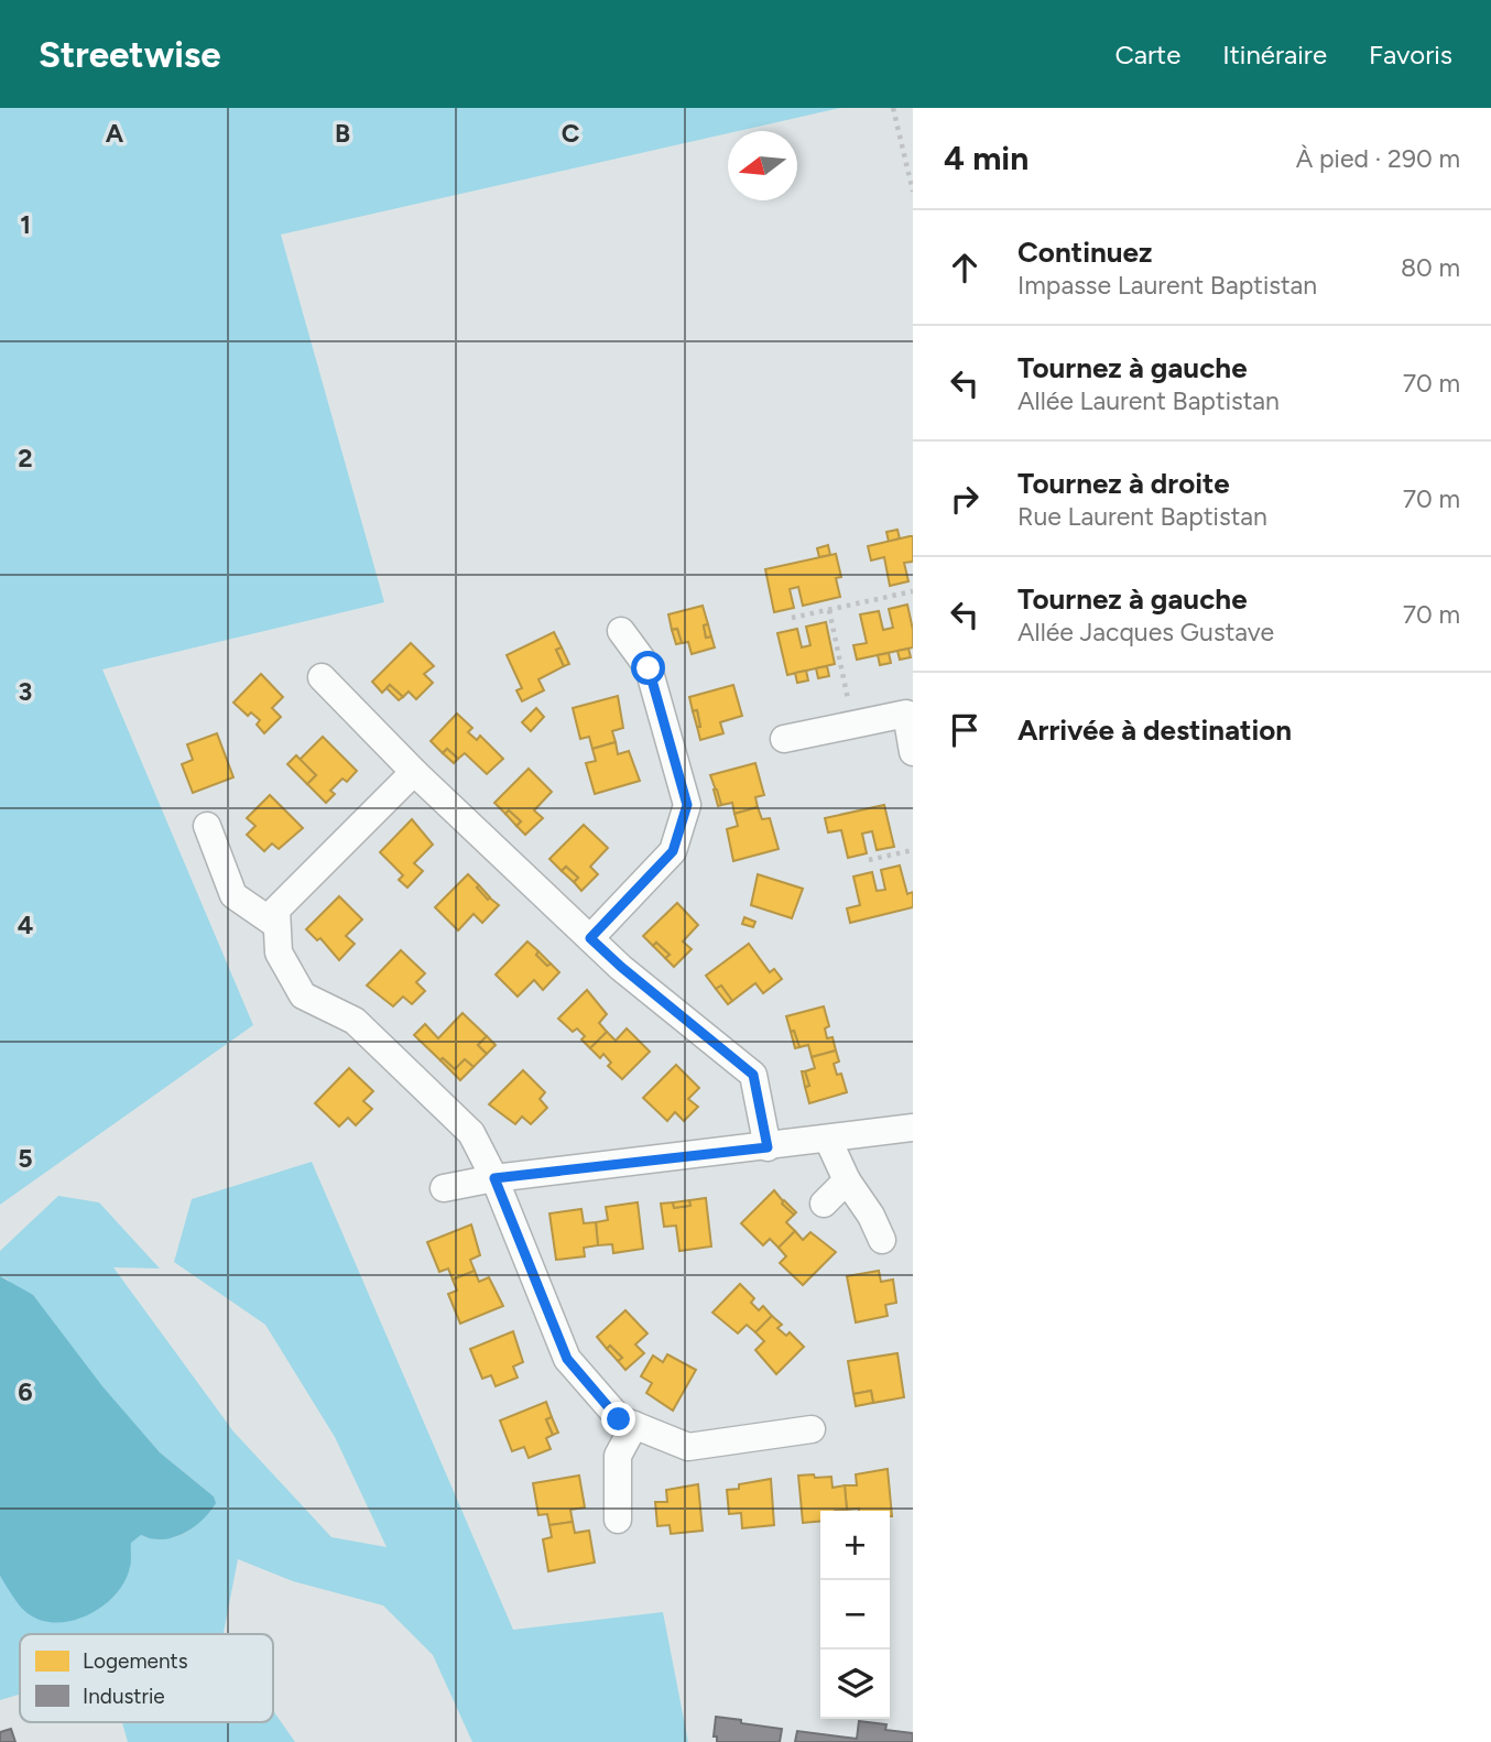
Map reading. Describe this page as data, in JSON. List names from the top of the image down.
{
  "legend": ["Logements", "Industrie"],
  "north": "left",
  "page": {
    "header": "Streetwise",
    "nav": ["Carte", "Itinéraire", "Favoris"],
    "heading": ["4 min", "À pied · 290 m"],
    "list": [
      ["Continuez", "Impasse Laurent Baptistan", "80 m"],
      ["Tournez à gauche", "Allée Laurent Baptistan", "70 m"],
      ["Tournez à droite", "Rue Laurent Baptistan", "70 m"],
      ["Tournez à gauche", "Allée Jacques Gustave", "70 m"],
      "Arrivée à destination"
    ],
    "map_buttons": ["+", "−"]
  },
  "grid": {
    "columns": ["A", "B", "C"],
    "rows": [
      "1",
      "2",
      "3",
      "4",
      "5",
      "6"
    ]
  }
}
